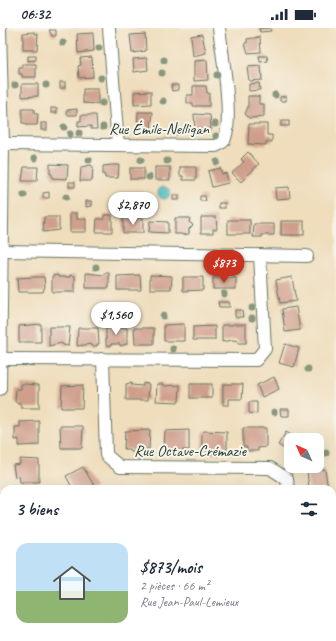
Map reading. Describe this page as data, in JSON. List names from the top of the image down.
{
  "streets": {
    "street": ["Rue Émile-Nelligan", "Rue Octave-Crémazie"]
  },
  "north": "top left",
  "page": {
    "status": "06:32",
    "price": ["$2,870", "$873", "$1,560"],
    "heading": "3 biens",
    "list": [
      {
        "name": "$873/mois",
        "note": "2 pièces · 66 m² · Rue Jean-Paul-Lemieux"
      }
    ]
  }
}
